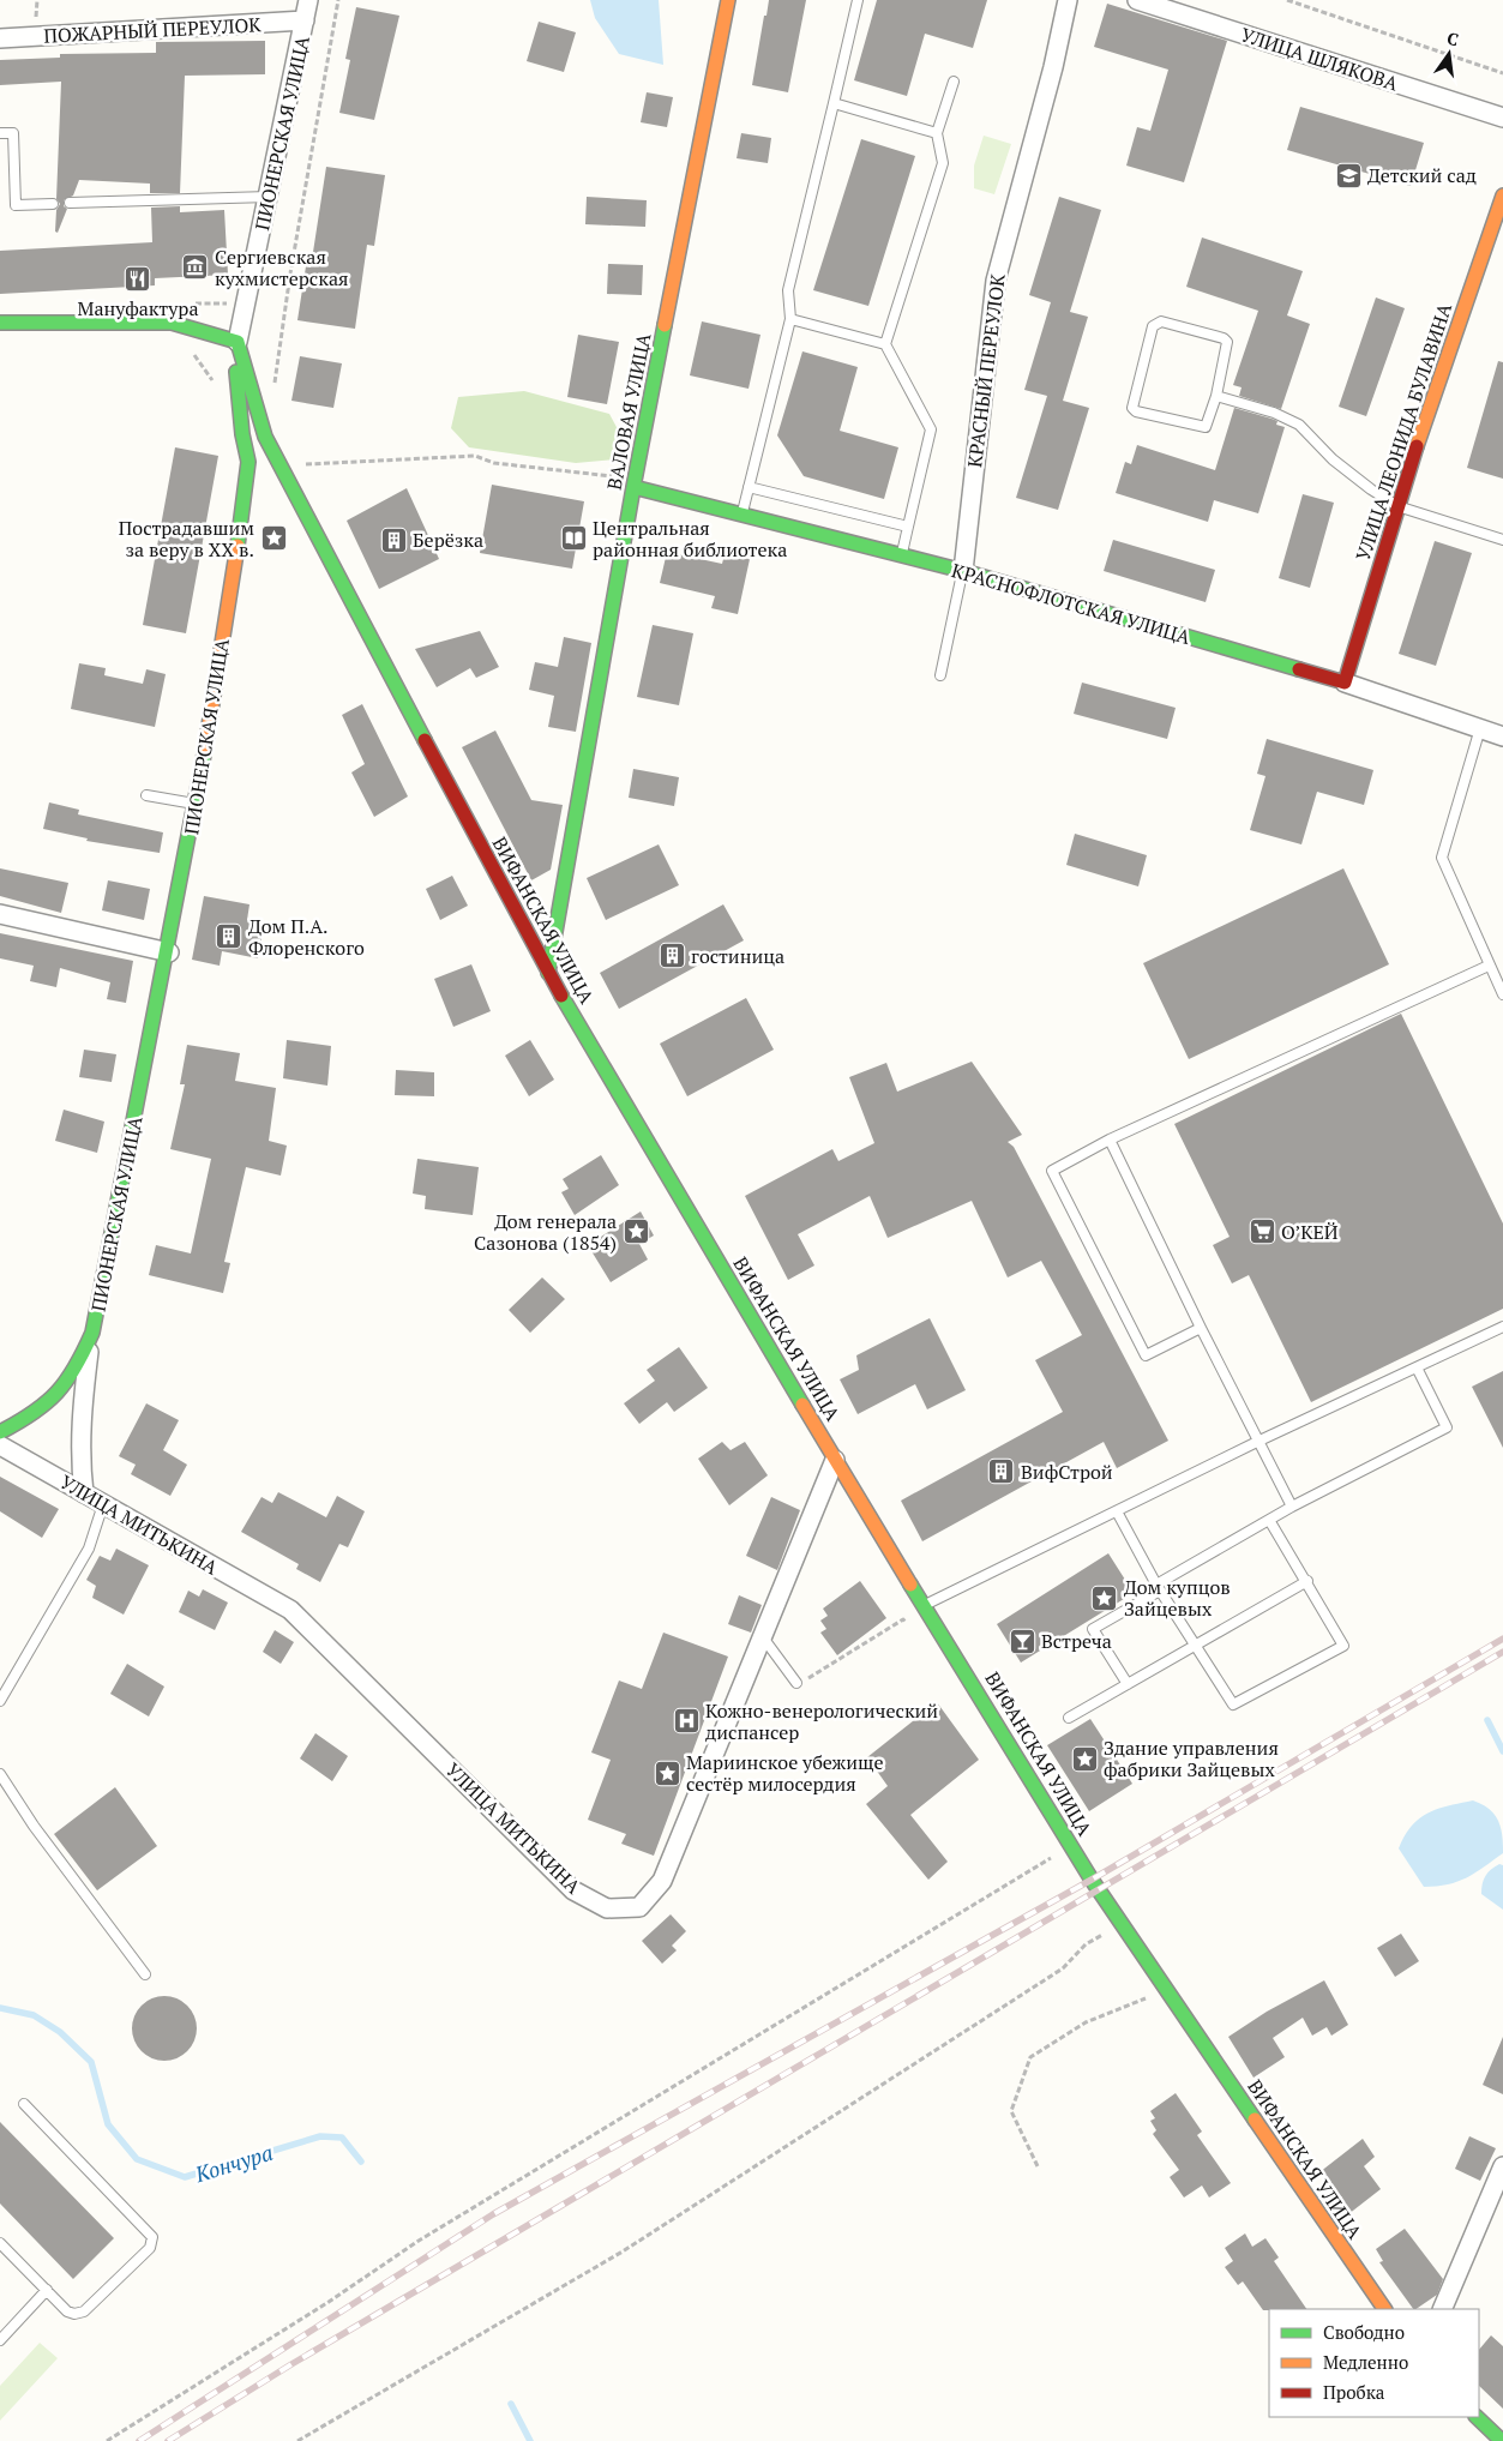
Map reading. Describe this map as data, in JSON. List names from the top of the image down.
{
  "streets": {
    "main road": [
      "ПИОНЕРСКАЯ УЛИЦА",
      "ВАЛОВАЯ УЛИЦА",
      "УЛИЦА ЛЕОНИДА БУЛАВИНА",
      "КРАСНОФЛОТСКАЯ УЛИЦА",
      "ВИФАНСКАЯ УЛИЦА"
    ],
    "street": [
      "ПОЖАРНЫЙ ПЕРЕУЛОК",
      "УЛИЦА ШЛЯКОВА",
      "КРАСНЫЙ ПЕРЕУЛОК",
      "УЛИЦА МИТЬКИНА"
    ]
  },
  "crossings": [
    ["ПОЖАРНЫЙ ПЕРЕУЛОК", "ПИОНЕРСКАЯ УЛИЦА"],
    ["ПИОНЕРСКАЯ УЛИЦА", "ВИФАНСКАЯ УЛИЦА"],
    ["КРАСНЫЙ ПЕРЕУЛОК", "КРАСНОФЛОТСКАЯ УЛИЦА"],
    ["ВАЛОВАЯ УЛИЦА", "КРАСНОФЛОТСКАЯ УЛИЦА"],
    ["ВАЛОВАЯ УЛИЦА", "ВИФАНСКАЯ УЛИЦА"],
    ["УЛИЦА ЛЕОНИДА БУЛАВИНА", "КРАСНОФЛОТСКАЯ УЛИЦА"],
    ["ВИФАНСКАЯ УЛИЦА", "УЛИЦА МИТЬКИНА"]
  ],
  "water": ["Кончура"],
  "places": {
    "school or university": ["Детский сад"],
    "museum": ["Сергиевская кухмистерская"],
    "restaurant": ["Мануфактура"],
    "place": [
      "Пострадавшим за веру в XX в.",
      "Дом генерала Сазонова (1854)",
      "Дом купцов Зайцевых",
      "Здание управления фабрики Зайцевых",
      "Мариинское убежище сестёр милосердия"
    ],
    "library": ["Центральная районная библиотека"],
    "building": [
      "Берёзка",
      "Дом П.А. Флоренского",
      "гостиница",
      "ВифСтрой"
    ],
    "supermarket": ["О’КЕЙ"],
    "bar": ["Встреча"],
    "hospital": ["Кожно-венерологический диспансер"]
  },
  "legend": ["Свободно", "Медленно", "Пробка"],
  "north": "top"
}
